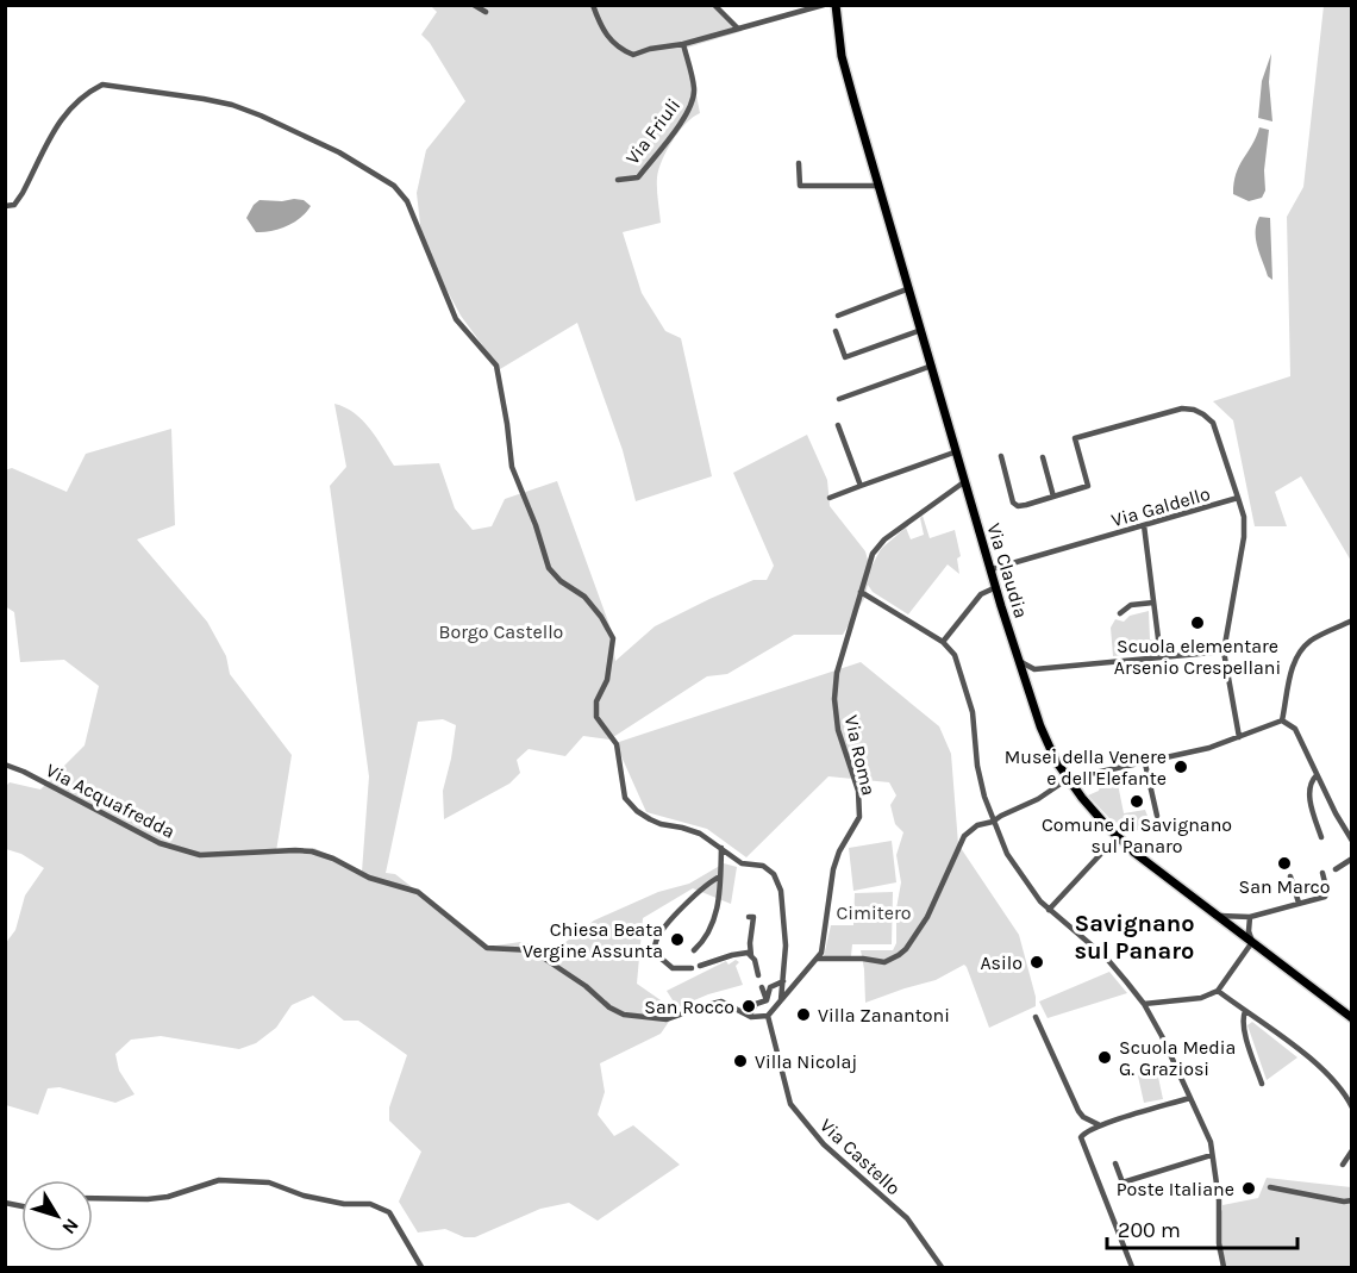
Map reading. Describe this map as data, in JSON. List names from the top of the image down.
{
  "streets": {
    "main road": ["Via Claudia"],
    "street": [
      "Via Friuli",
      "Via Galdello",
      "Via Roma",
      "Via Acquafredda",
      "Via Castello"
    ]
  },
  "crossings": [
    ["Via Galdello", "Via Claudia"],
    ["Via Claudia", "Via Roma"],
    ["Via Roma", "Via Castello"]
  ],
  "districts": ["Savignano sul Panaro"],
  "parks": ["Borgo Castello", "Cimitero"],
  "places": [
    "Scuola elementare Arsenio Crespellani",
    "Musei della Venere e dell'Elefante",
    "Comune di Savignano sul Panaro",
    "San Marco",
    "Chiesa Beata Vergine Assunta",
    "Asilo",
    "San Rocco",
    "Villa Zanantoni",
    "Scuola Media G. Graziosi",
    "Villa Nicolaj",
    "Poste Italiane"
  ],
  "scale_bar": "200 m",
  "north": "bottom right"
}
